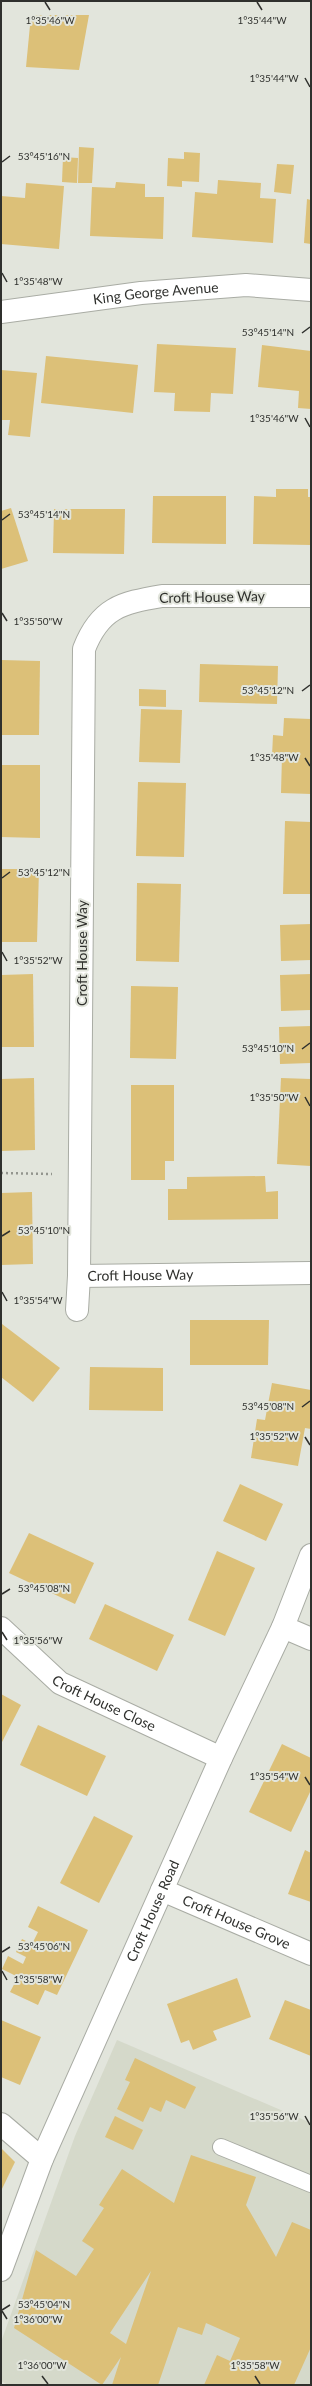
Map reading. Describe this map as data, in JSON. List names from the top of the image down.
{
  "streets": {
    "street": [
      "King George Avenue",
      "Croft House Way",
      "Croft House Close",
      "Croft House Road",
      "Croft House Grove"
    ]
  },
  "crossings": [
    ["Croft House Close", "Croft House Road"],
    ["Croft House Road", "Croft House Grove"]
  ],
  "coordinates": [
    "1°35'44\"W",
    "1°35'46\"W",
    "53°45'16\"N",
    "1°35'48\"W",
    "53°45'14\"N",
    "1°35'50\"W",
    "53°45'12\"N",
    "1°35'52\"W",
    "53°45'10\"N",
    "1°35'54\"W",
    "53°45'08\"N",
    "1°35'56\"W",
    "53°45'06\"N",
    "1°35'58\"W",
    "53°45'04\"N",
    "1°36'00\"W"
  ]
}
